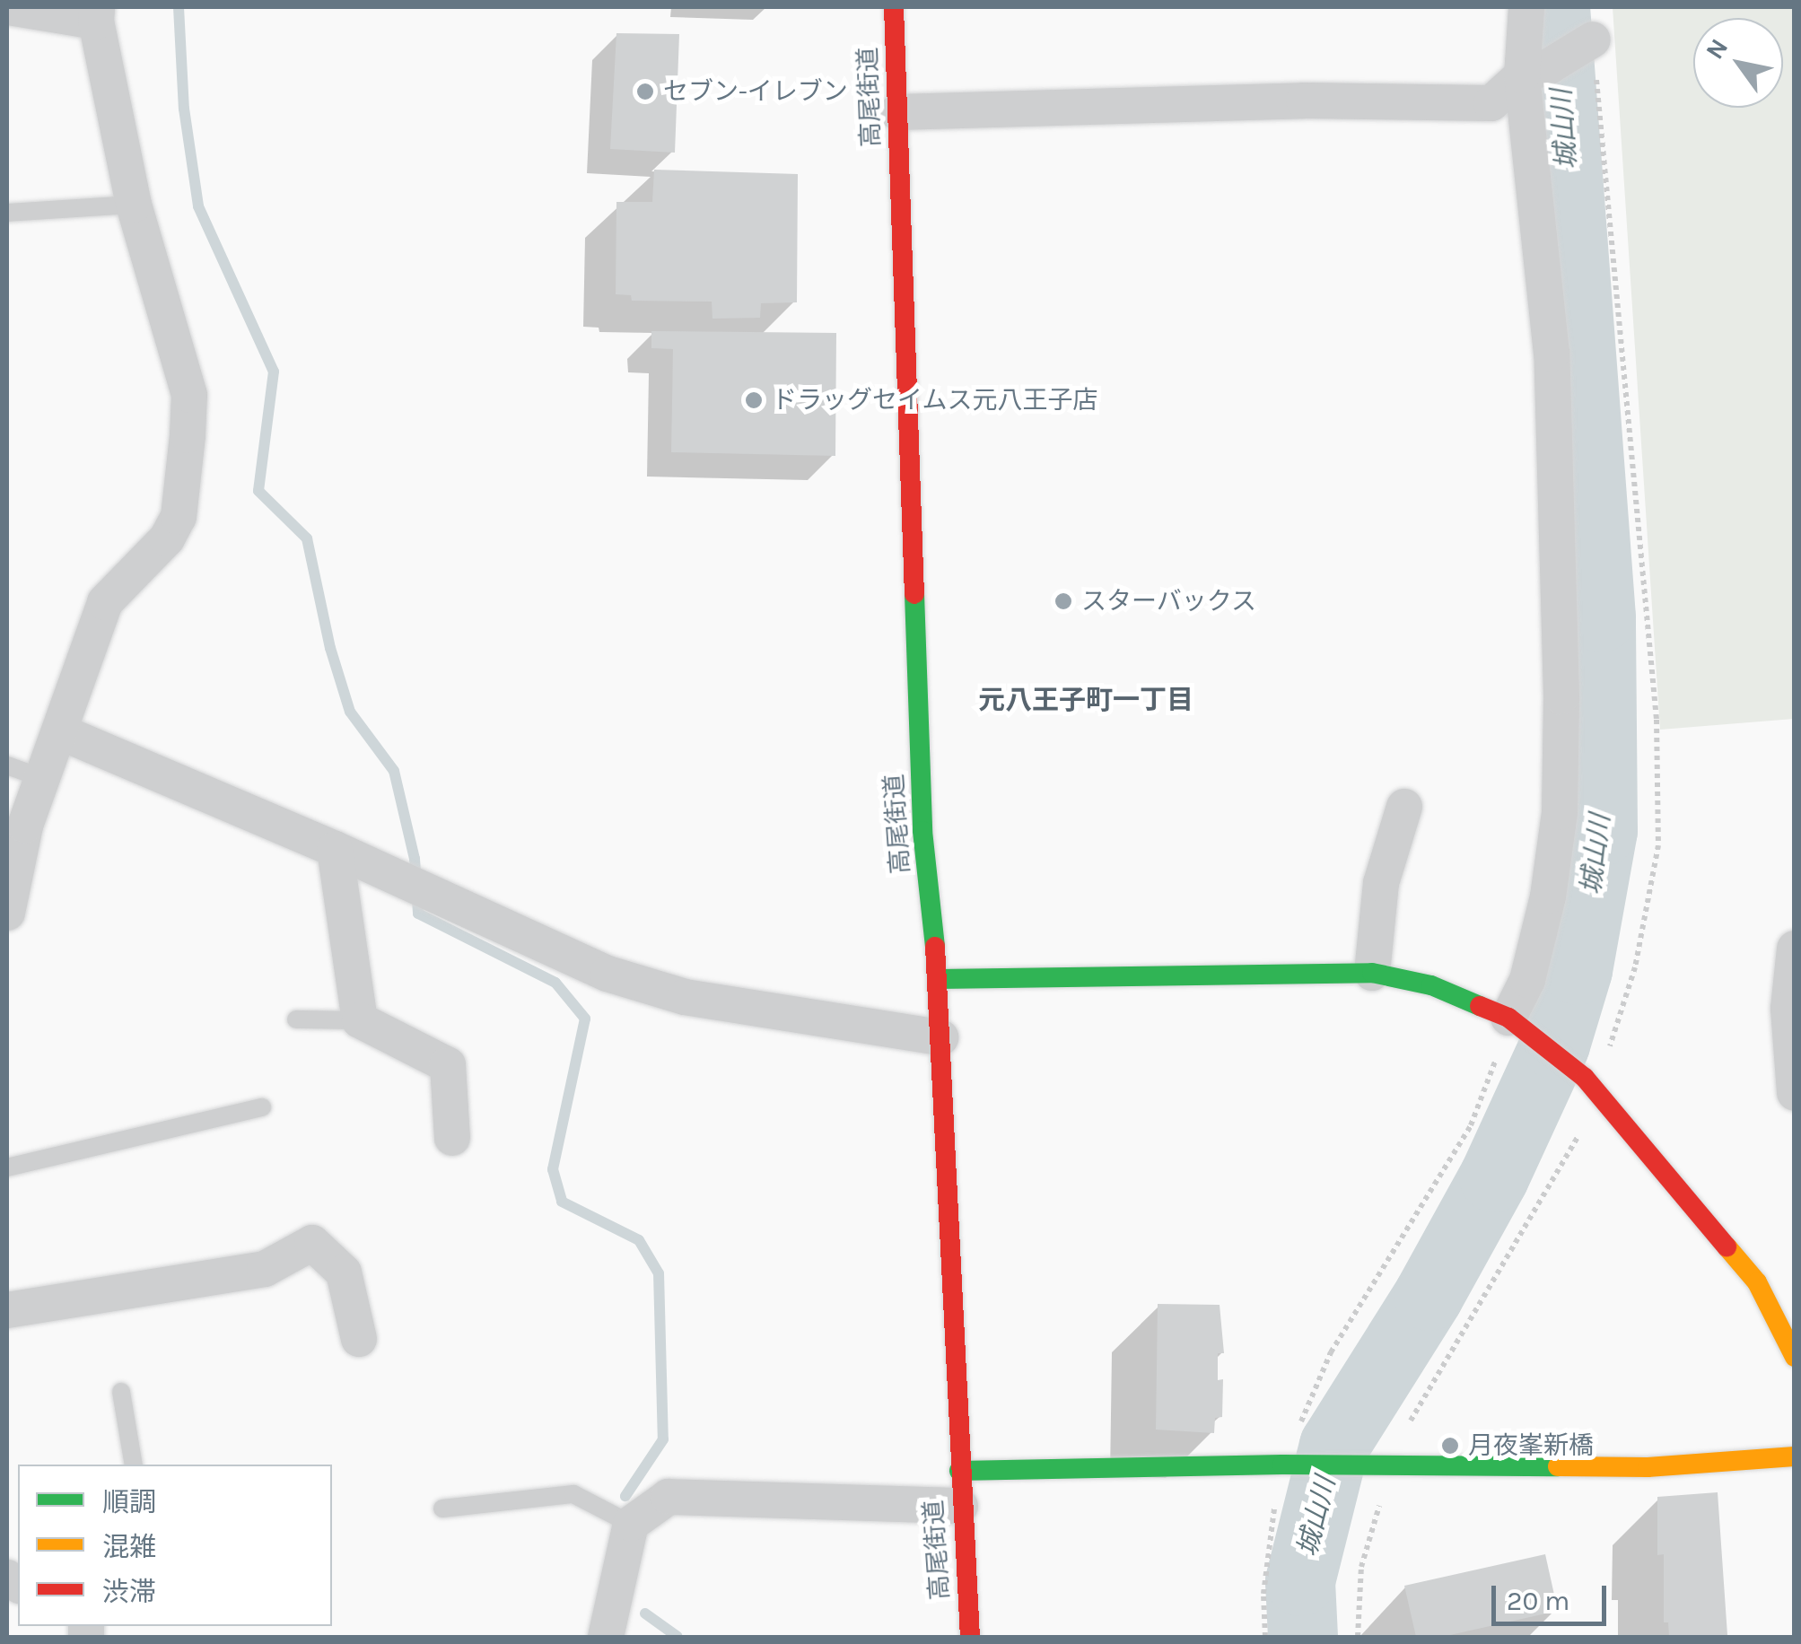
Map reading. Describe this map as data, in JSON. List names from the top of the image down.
{
  "streets": {
    "street": ["高尾街道"]
  },
  "districts": ["元八王子町一丁目"],
  "water": ["城山川"],
  "places": [
    "セブン-イレブン",
    "ドラッグセイムス元八王子店",
    "スターバックス",
    "月夜峯新橋"
  ],
  "legend": ["順調", "混雑", "渋滞"],
  "scale_bar": "20 m",
  "north": "top left"
}
